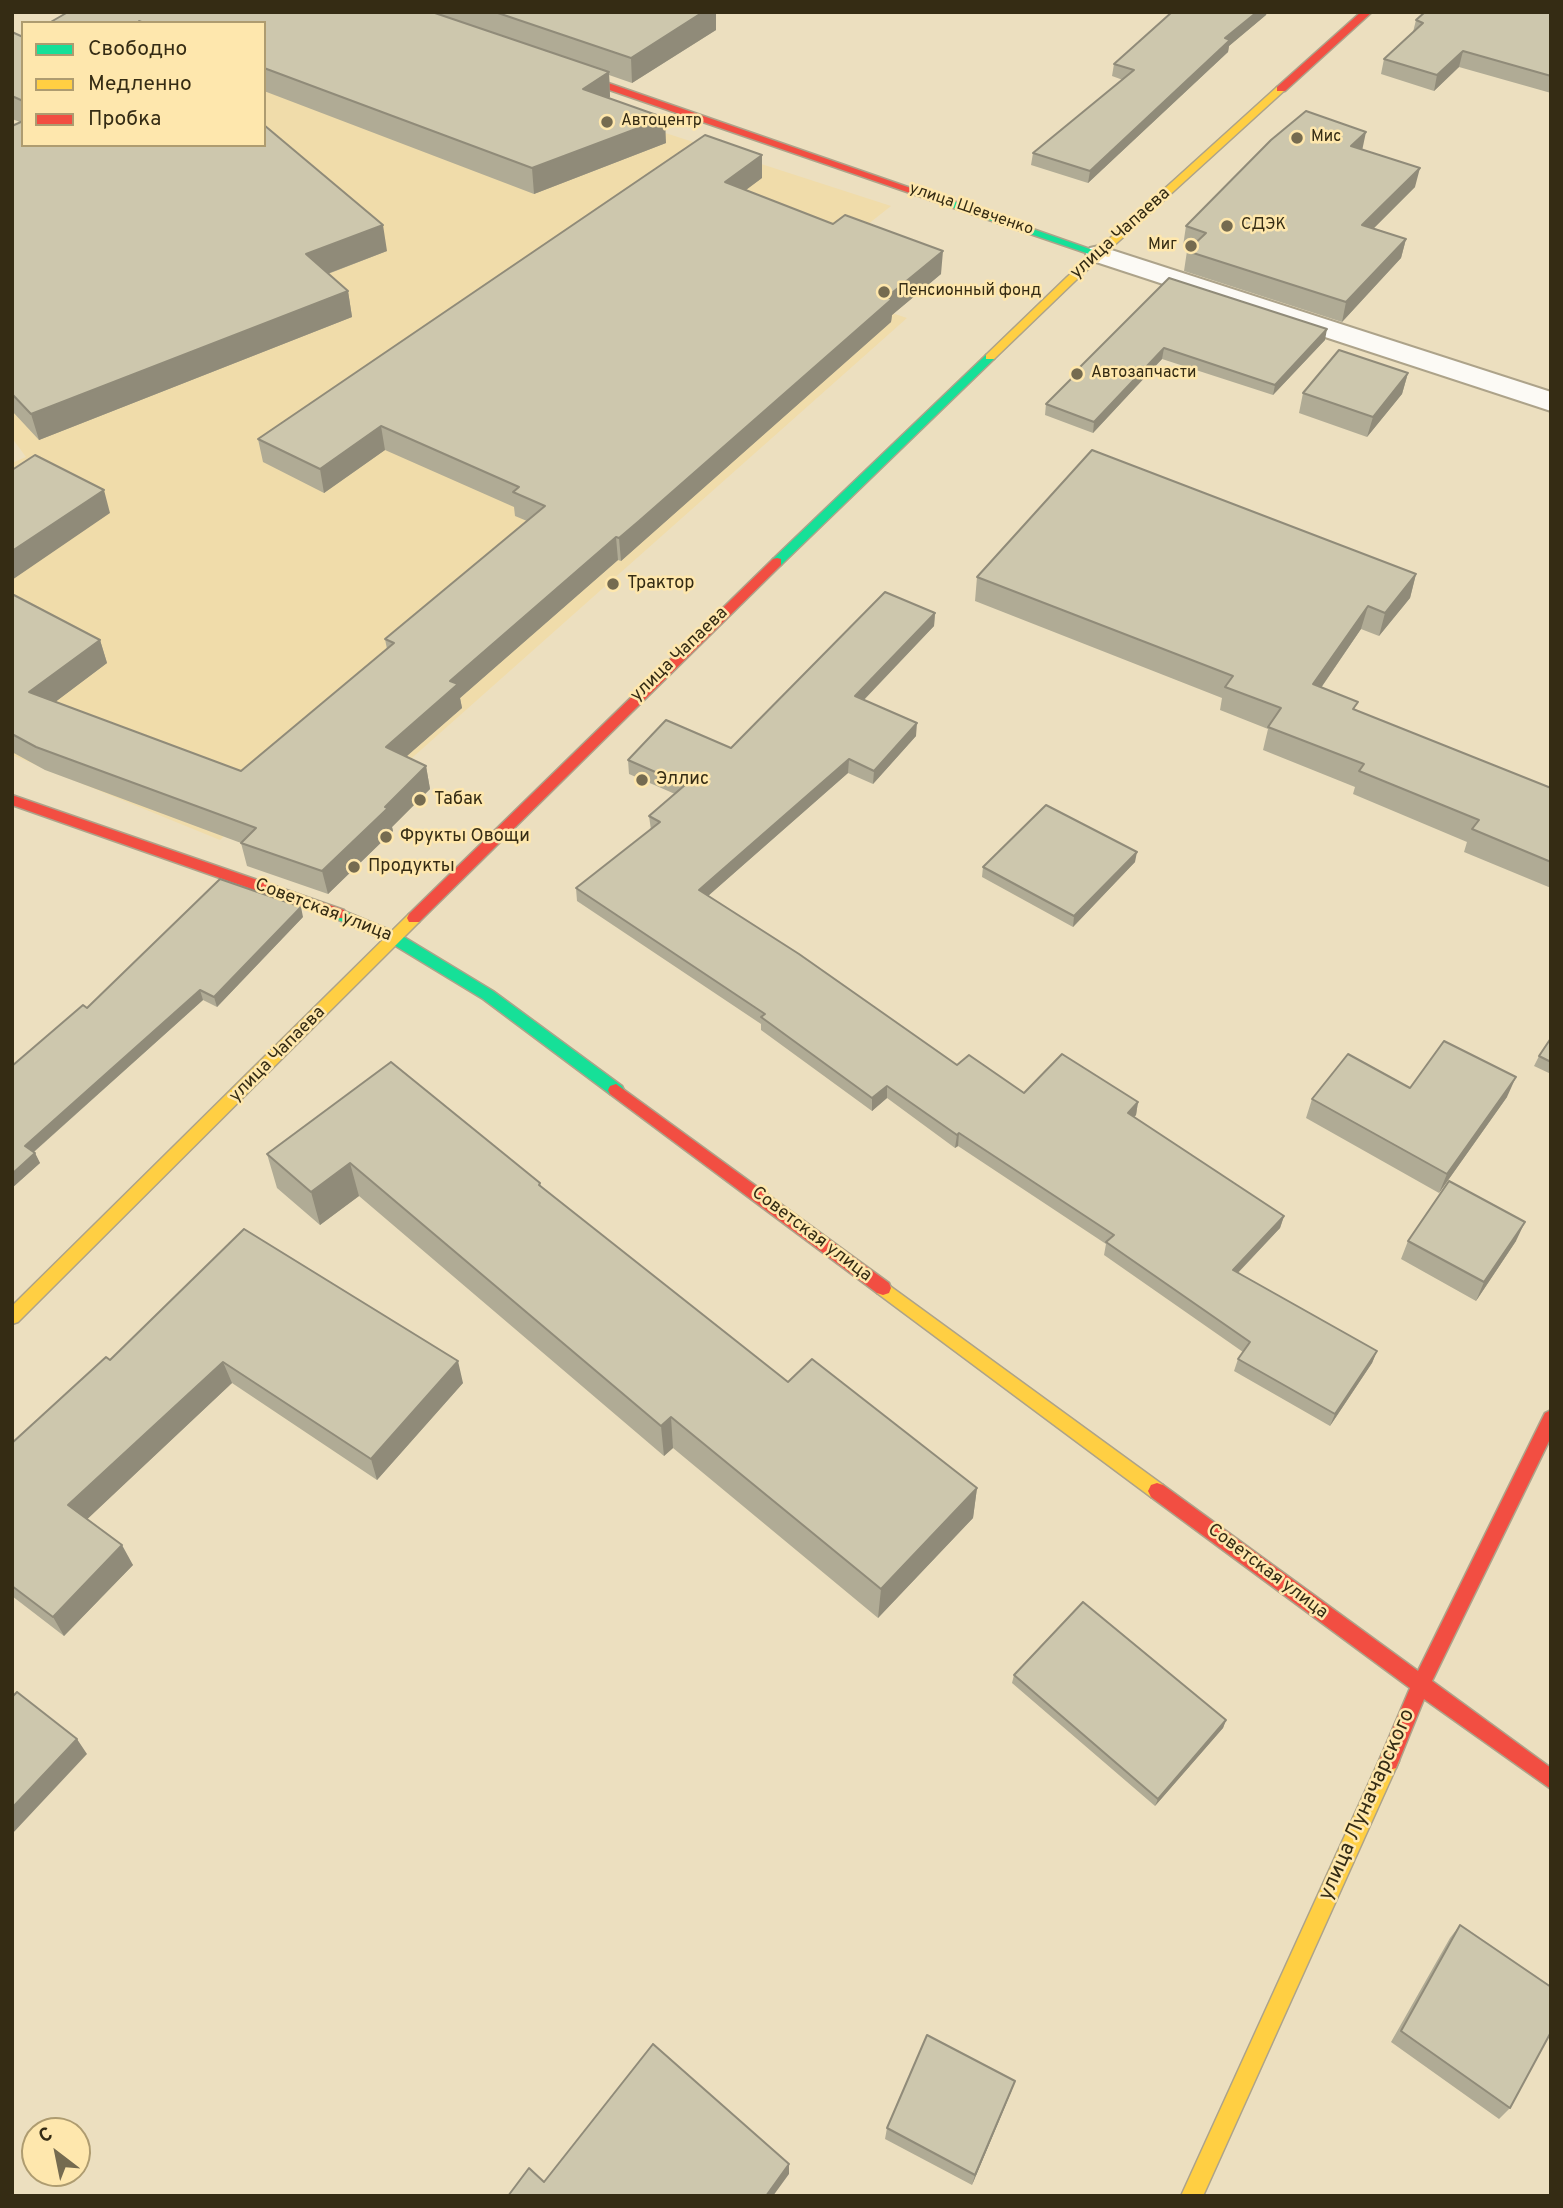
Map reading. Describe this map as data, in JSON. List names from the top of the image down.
{
  "streets": {
    "main road": [
      "улица Шевченко",
      "улица Чапаева",
      "Советская улица",
      "улица Луначарского"
    ]
  },
  "crossings": [
    ["улица Шевченко", "улица Чапаева"],
    ["улица Чапаева", "Советская улица"],
    ["Советская улица", "улица Луначарского"]
  ],
  "places": [
    "Автоцентр",
    "Мис",
    "СДЭК",
    "Миг",
    "Пенсионный фонд",
    "Автозапчасти",
    "Трактор",
    "Эллис",
    "Табак",
    "Фрукты Овощи",
    "Продукты"
  ],
  "legend": ["Свободно", "Медленно", "Пробка"],
  "north": "top left"
}
